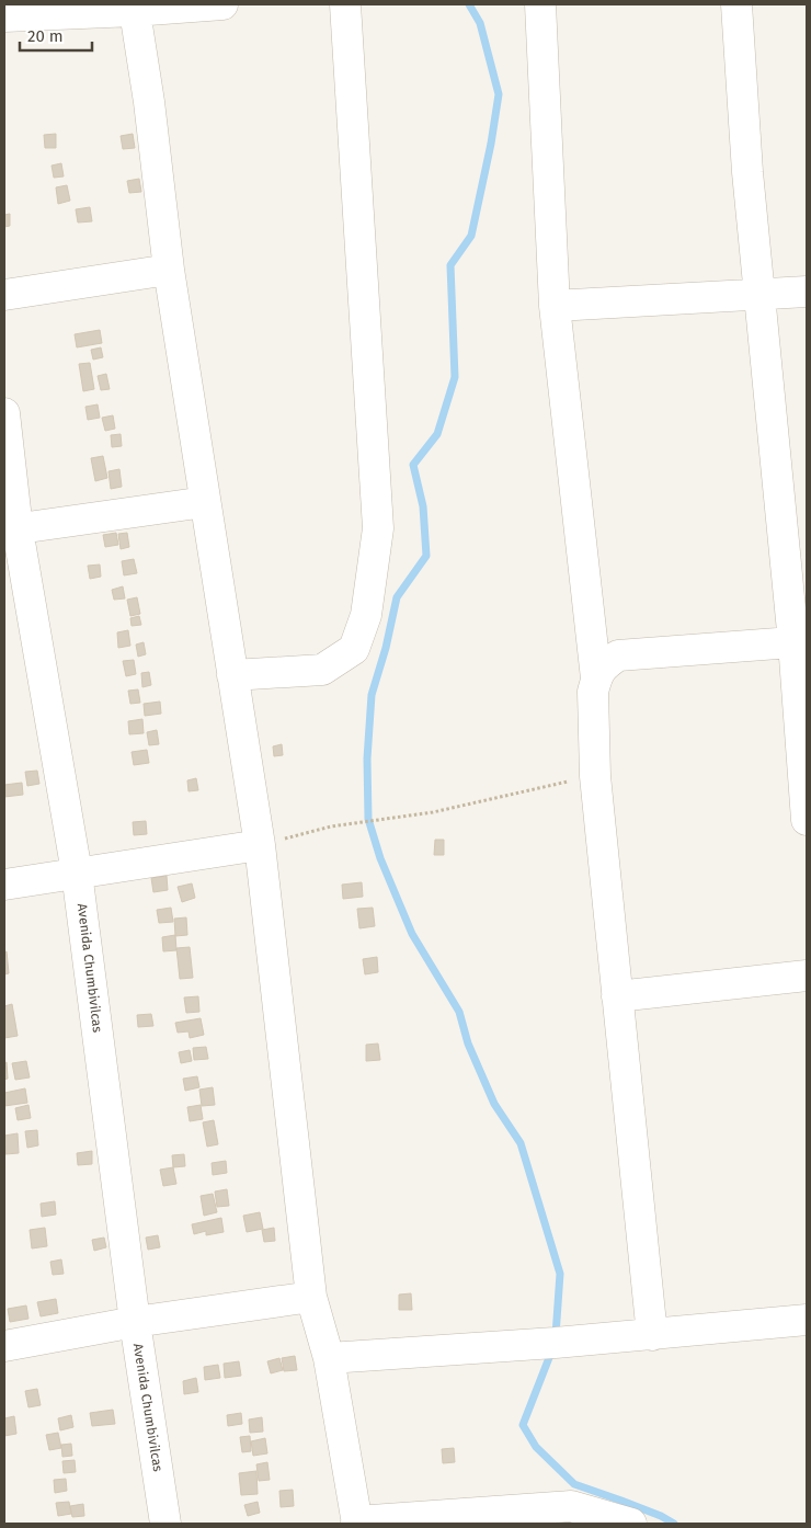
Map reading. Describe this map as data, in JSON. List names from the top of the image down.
{
  "streets": {
    "street": ["Avenida Chumbivilcas"]
  },
  "scale_bar": "20 m"
}
